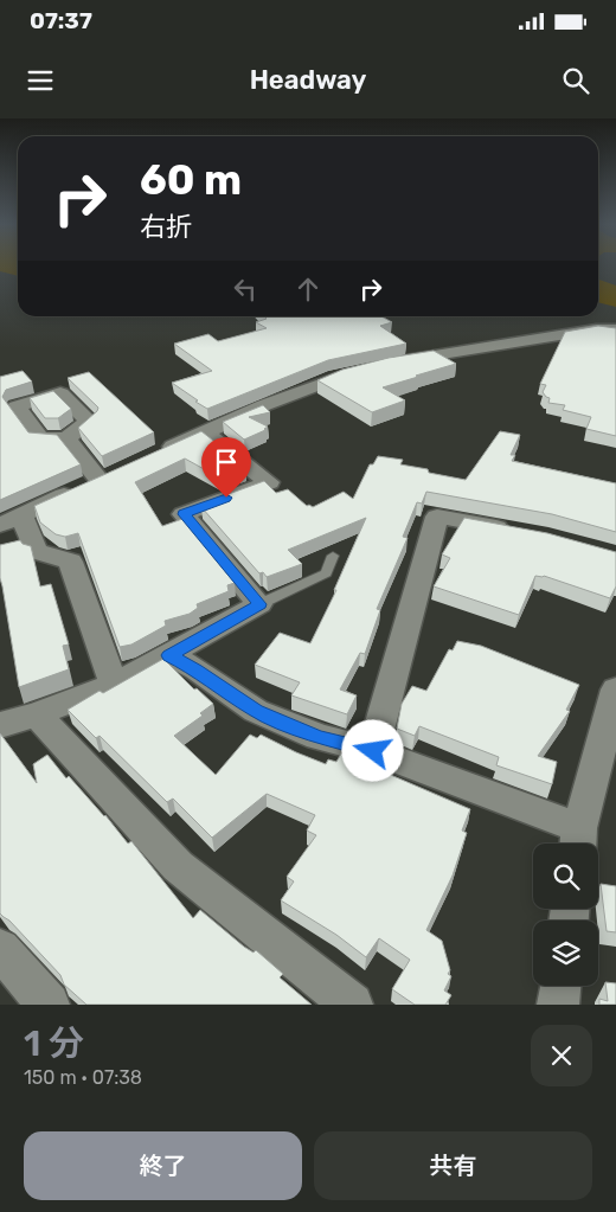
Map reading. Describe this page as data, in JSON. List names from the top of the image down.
{
  "page": {
    "status": "07:37",
    "header": "Headway",
    "turn": ["60 m", "右折"],
    "heading": ["1 分", "150 m · 07:38"],
    "buttons": ["終了", "共有"]
  }
}
